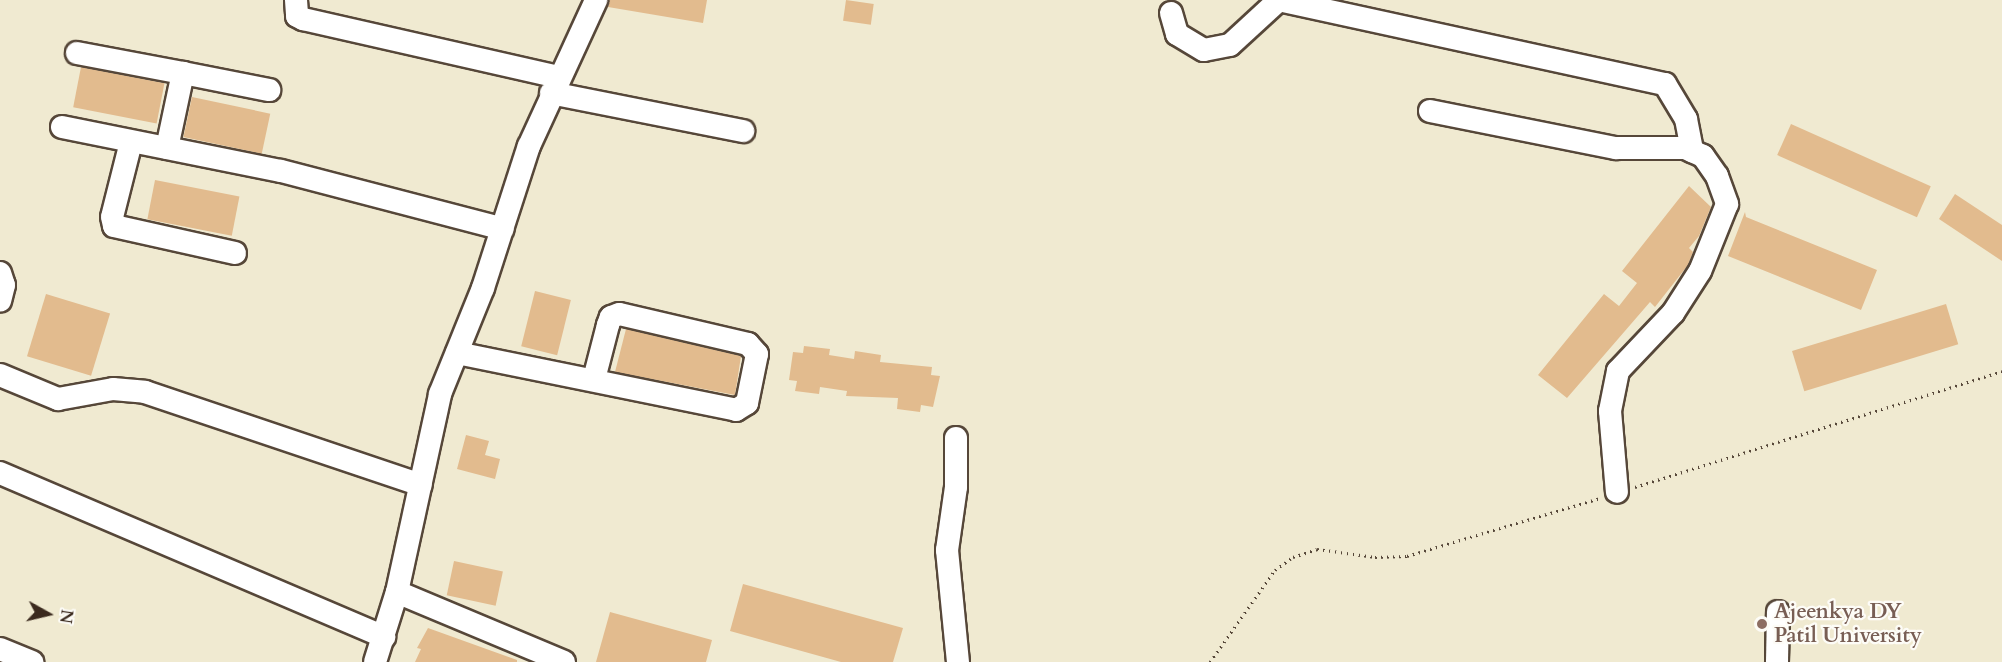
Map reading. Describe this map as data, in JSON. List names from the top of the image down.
{
  "places": ["Ajeenkya DY Patil University"],
  "north": "right"
}
